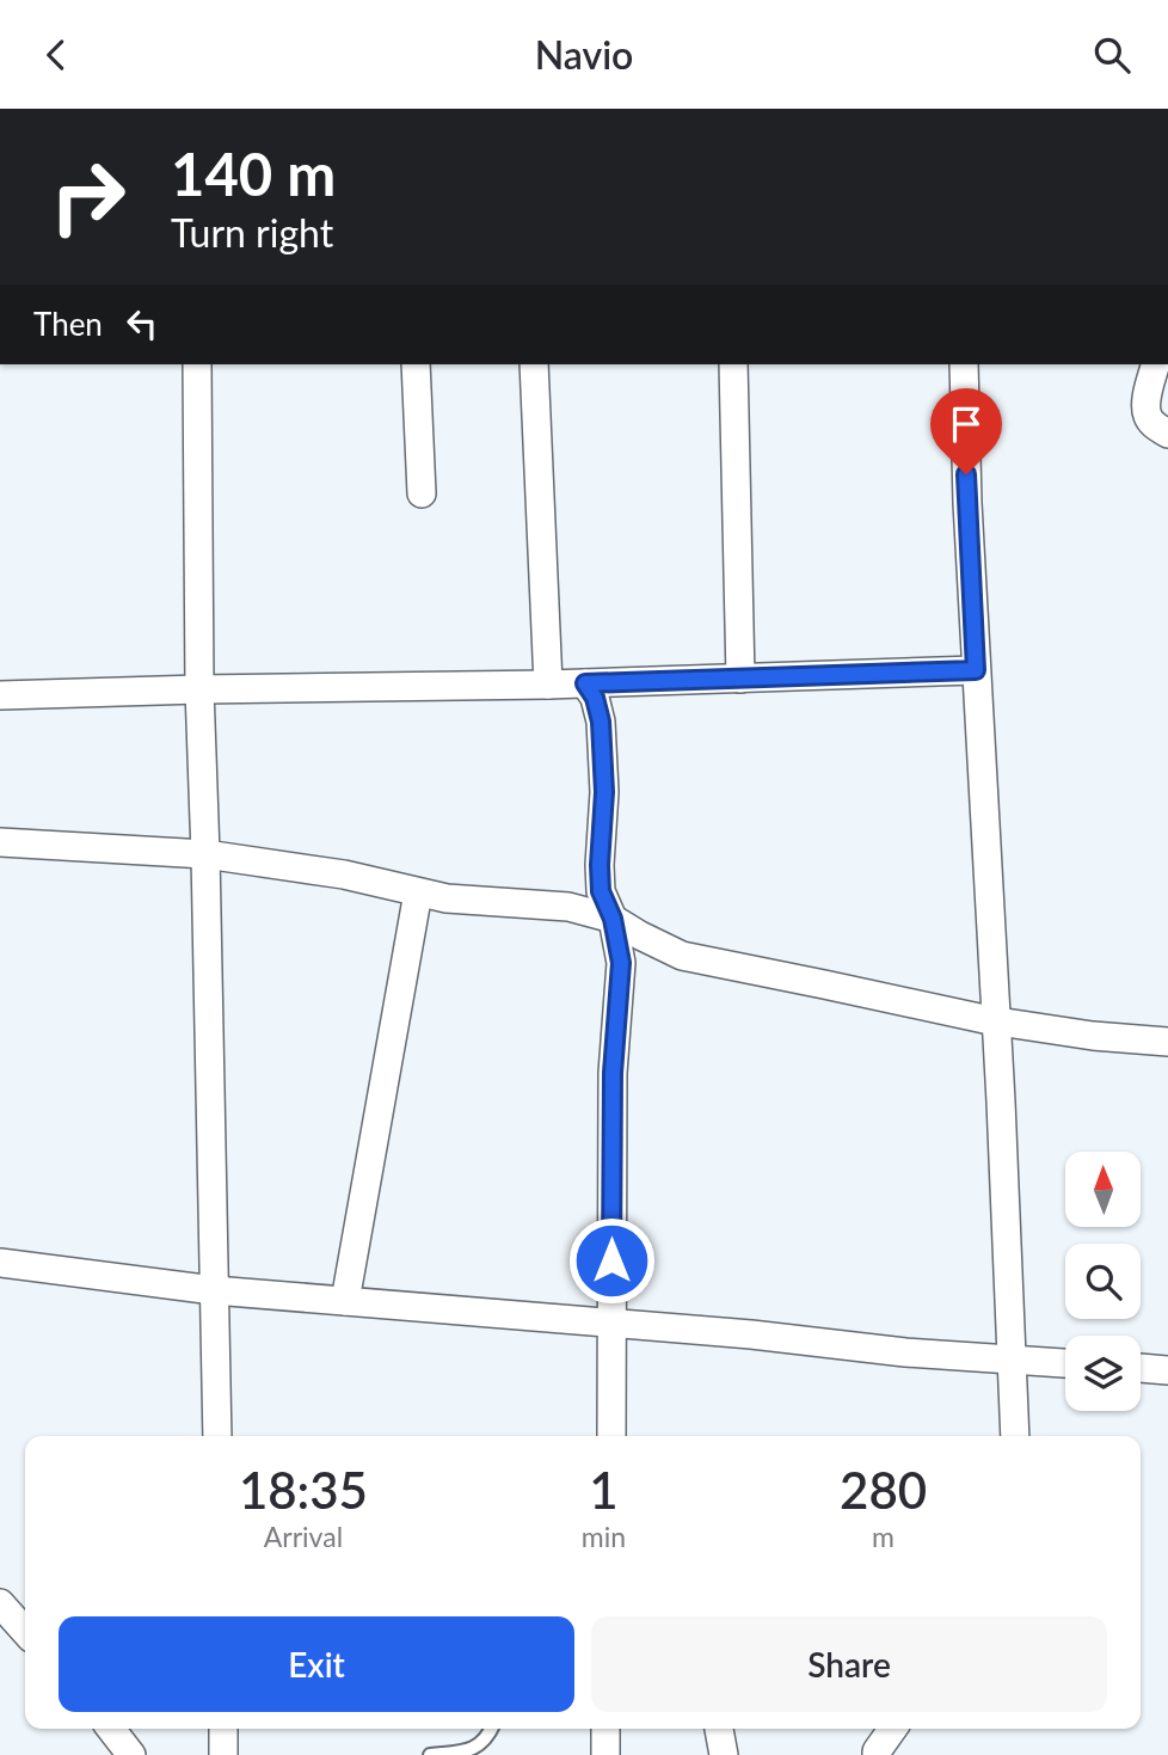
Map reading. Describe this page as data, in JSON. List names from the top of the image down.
{
  "north": "top",
  "page": {
    "header": "Navio",
    "turn": ["140 m", "Turn right"],
    "then": "Then",
    "eta": [
      "18:35",
      "Arrival",
      "1",
      "min",
      "280",
      "m"
    ],
    "buttons": ["Exit", "Share"]
  }
}
